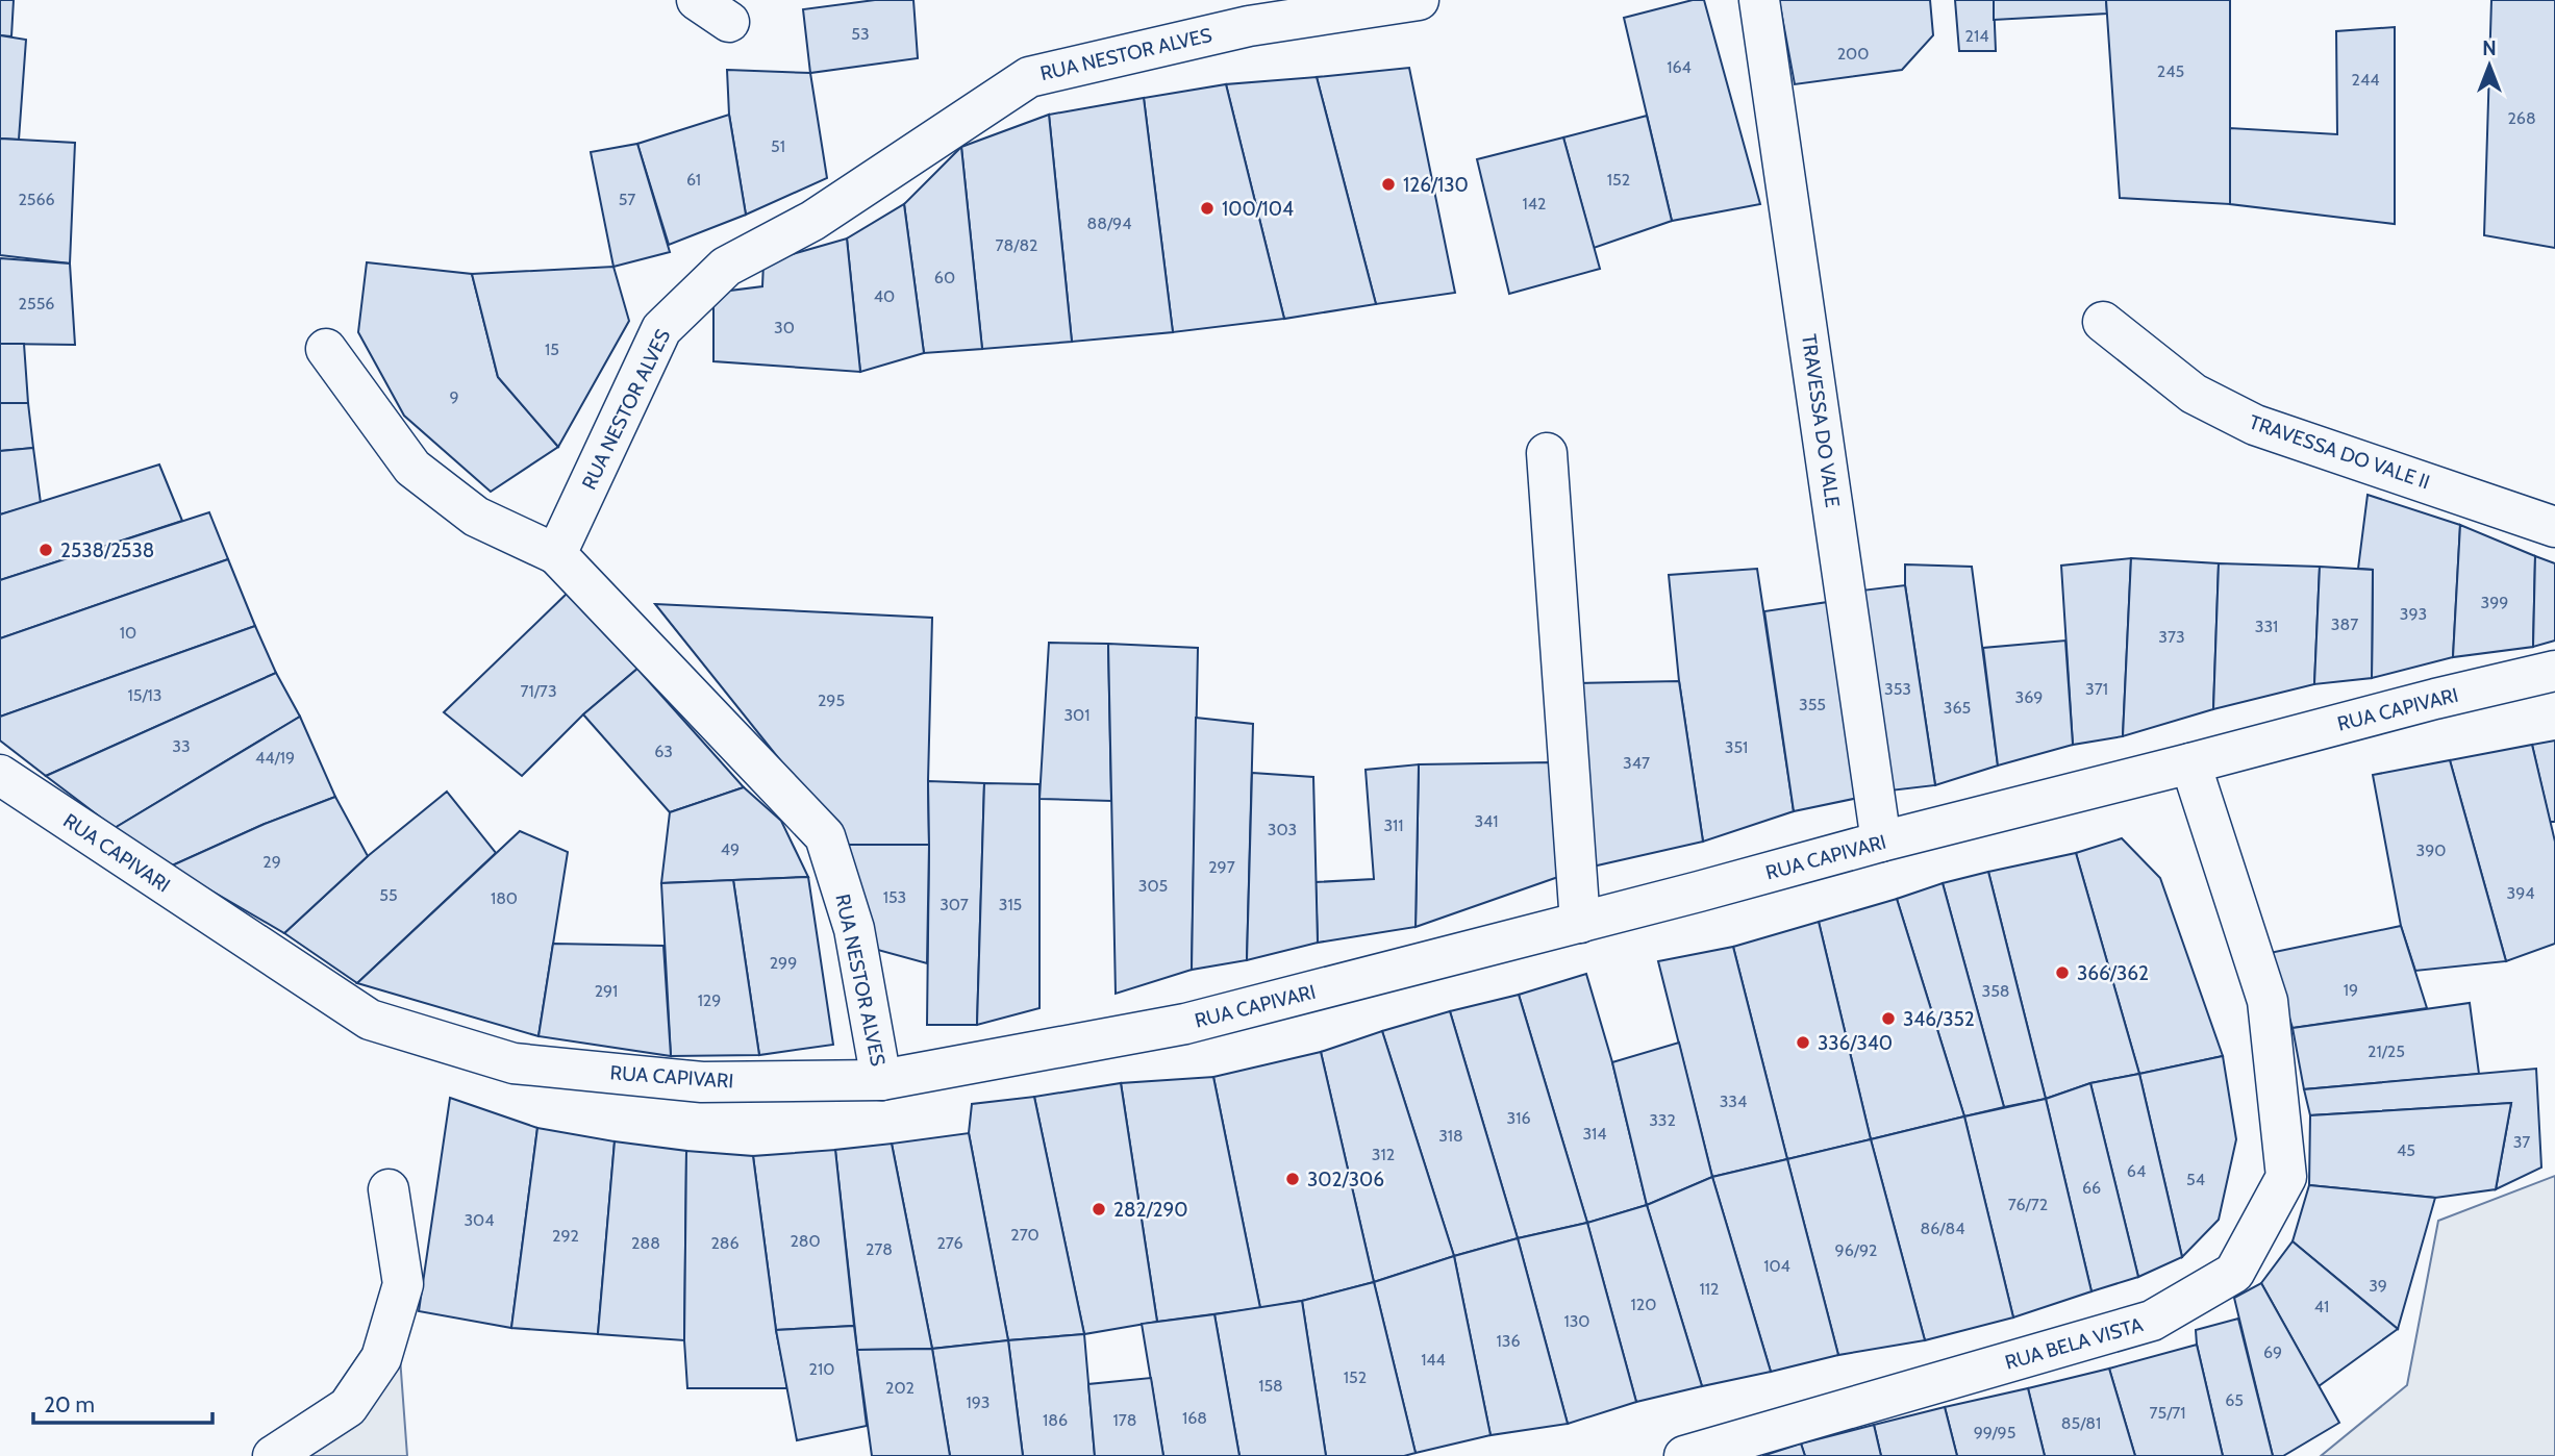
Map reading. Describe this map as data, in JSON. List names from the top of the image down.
{
  "streets": {
    "street": [
      "RUA NESTOR ALVES",
      "TRAVESSA DO VALE",
      "TRAVESSA DO VALE II",
      "RUA CAPIVARI",
      "RUA BELA VISTA"
    ]
  },
  "crossings": [
    ["RUA NESTOR ALVES", "RUA CAPIVARI"],
    ["TRAVESSA DO VALE", "RUA CAPIVARI"],
    ["RUA CAPIVARI", "RUA BELA VISTA"]
  ],
  "places": [
    "126/130",
    "100/104",
    "2538/2538",
    "366/362",
    "346/352",
    "336/340",
    "302/306",
    "282/290"
  ],
  "house_numbers": [
    "53",
    "214",
    "200",
    "164",
    "245",
    "244",
    "268",
    "51",
    "61",
    "152",
    "2566",
    "57",
    "142",
    "88/94",
    "78/82",
    "60",
    "40",
    "2556",
    "30",
    "15",
    "9",
    "399",
    "393",
    "387",
    "331",
    "10",
    "373",
    "353",
    "371",
    "71/73",
    "15/13",
    "369",
    "295",
    "355",
    "365",
    "301",
    "33",
    "351",
    "63",
    "44/19",
    "347",
    "341",
    "311",
    "303",
    "49",
    "390",
    "29",
    "297",
    "305",
    "394",
    "55",
    "153",
    "180",
    "307",
    "315",
    "299",
    "19",
    "291",
    "358",
    "129",
    "21/25",
    "334",
    "316",
    "332",
    "314",
    "318",
    "37",
    "45",
    "312",
    "64",
    "54",
    "66",
    "76/72",
    "304",
    "86/84",
    "270",
    "292",
    "280",
    "288",
    "286",
    "276",
    "278",
    "96/92",
    "104",
    "39",
    "112",
    "120",
    "41",
    "130",
    "136",
    "69",
    "144",
    "210",
    "152",
    "158",
    "202",
    "65",
    "193",
    "75/71",
    "168",
    "186",
    "178",
    "85/81",
    "99/95"
  ],
  "scale_bar": "20 m",
  "north": "top"
}
